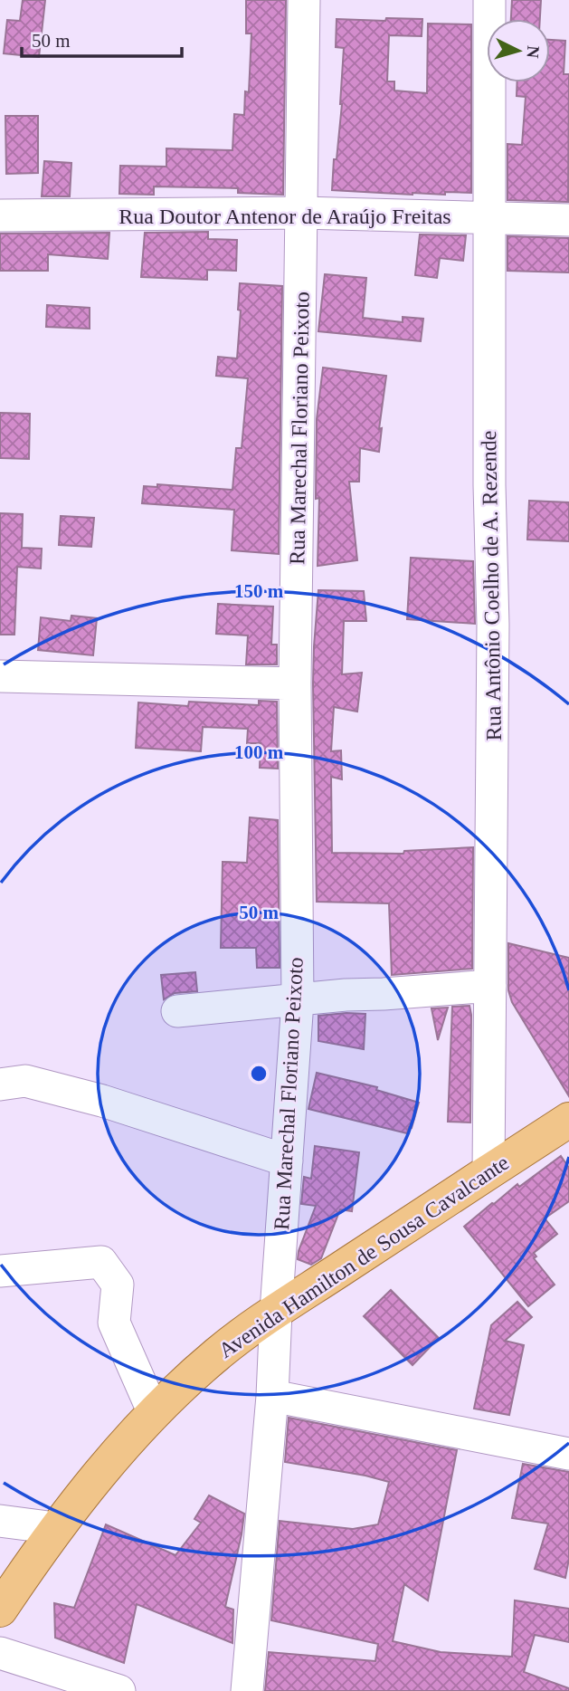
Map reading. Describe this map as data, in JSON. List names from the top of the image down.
{
  "streets": {
    "main road": ["Avenida Hamilton de Sousa Cavalcante"],
    "street": ["Rua Doutor Antenor de Araújo Freitas", "Rua Marechal Floriano Peixoto", "Rua Antônio Coelho de A. Rezende"]
  },
  "crossings": [
    ["Rua Doutor Antenor de Araújo Freitas", "Rua Marechal Floriano Peixoto"],
    ["Rua Doutor Antenor de Araújo Freitas", "Rua Antônio Coelho de A. Rezende"],
    ["Rua Marechal Floriano Peixoto", "Avenida Hamilton de Sousa Cavalcante"],
    ["Rua Antônio Coelho de A. Rezende", "Avenida Hamilton de Sousa Cavalcante"]
  ],
  "scale_bar": "50 m",
  "north": "right",
  "rings": ["150 m", "100 m", "50 m"]
}
